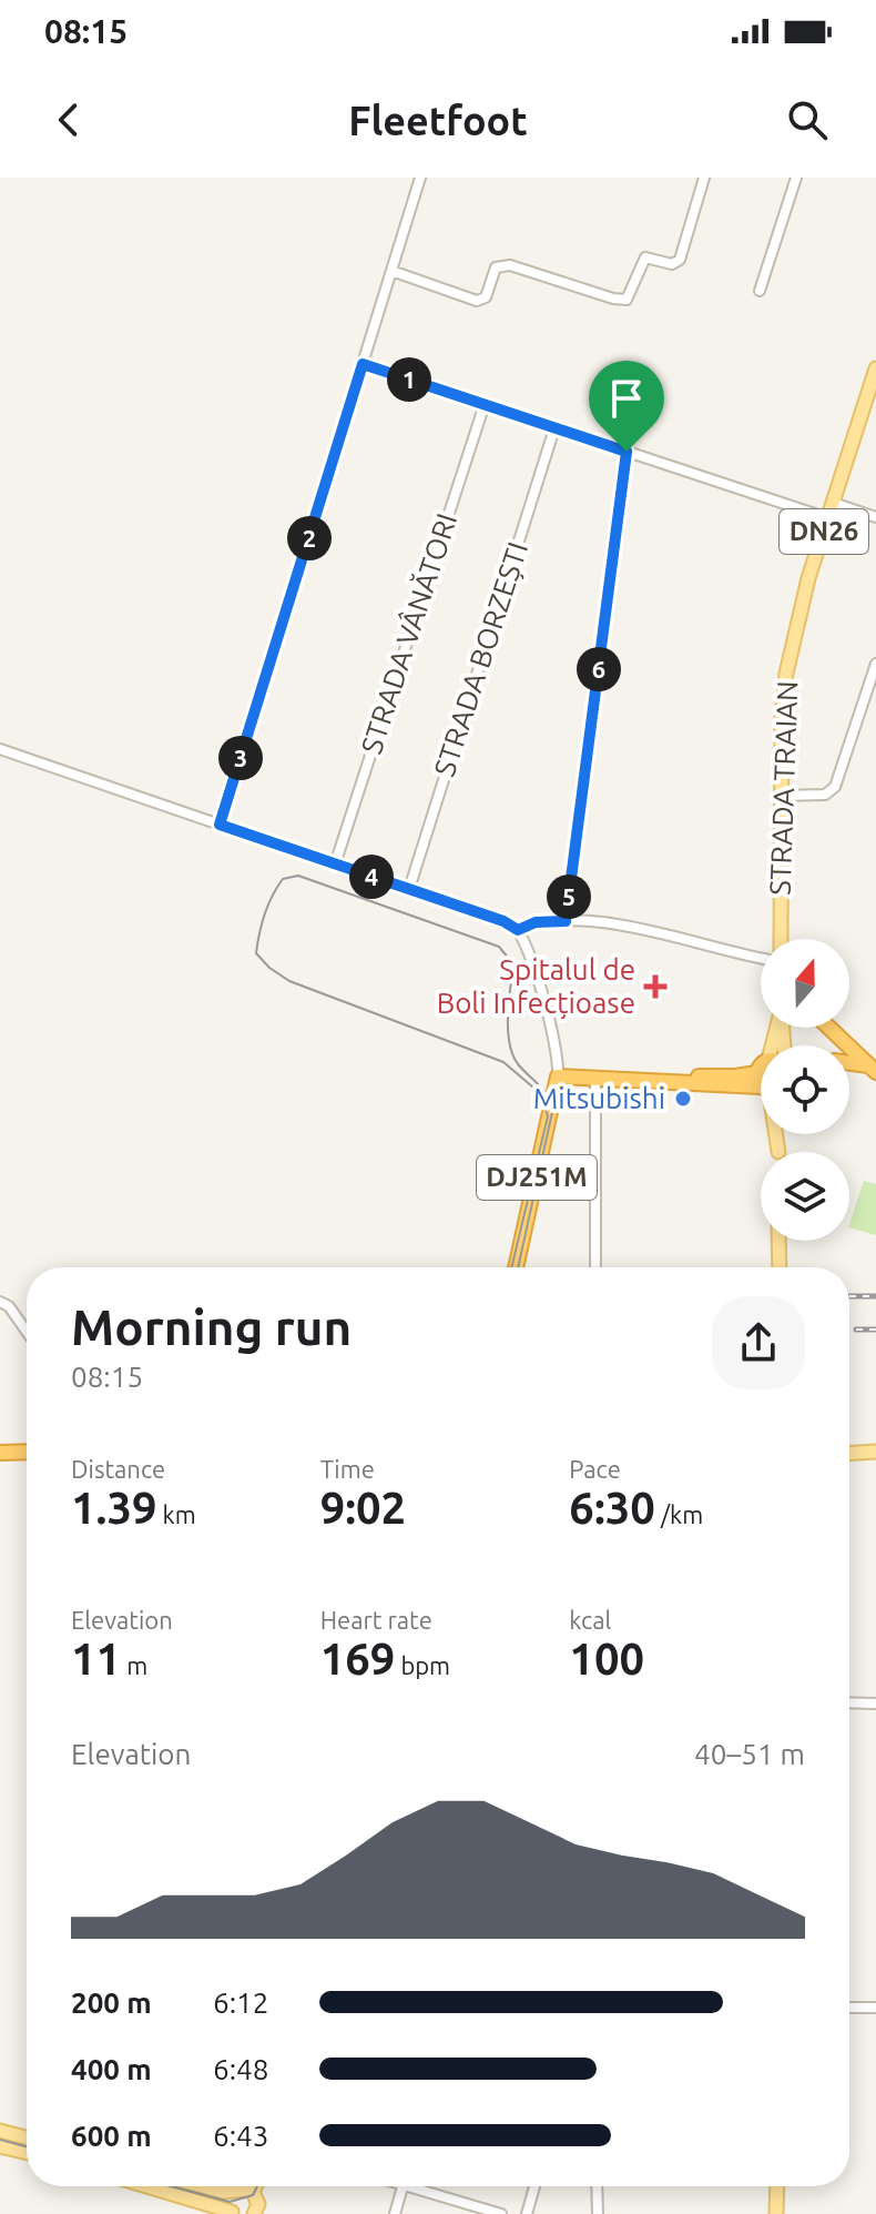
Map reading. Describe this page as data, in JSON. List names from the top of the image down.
{
  "streets": {
    "highway": ["DJ251M"],
    "main road": ["DN26", "STRADA TRAIAN"],
    "street": ["STRADA VÂNĂTORI", "STRADA BORZEȘTI"]
  },
  "places": {
    "health": ["Spitalul de Boli Infecțioase"],
    "other": ["Mitsubishi"]
  },
  "north": "top",
  "page": {
    "status": "08:15",
    "header": "Fleetfoot",
    "pins": [
      "1",
      "2",
      "6",
      "3",
      "4",
      "5"
    ],
    "heading": ["Morning run", "08:15"],
    "stats": [
      ["Distance", "1.39 km"],
      ["Time", "9:02"],
      ["Pace", "6:30 /km"],
      ["Elevation", "11 m"],
      ["Heart rate", "169 bpm"],
      ["kcal", "100"]
    ],
    "chart": ["Elevation", "40–51 m"],
    "list": [
      {
        "name": "200 m",
        "note": "6:12"
      },
      {
        "name": "400 m",
        "note": "6:48"
      },
      {
        "name": "600 m",
        "note": "6:43"
      }
    ]
  }
}
